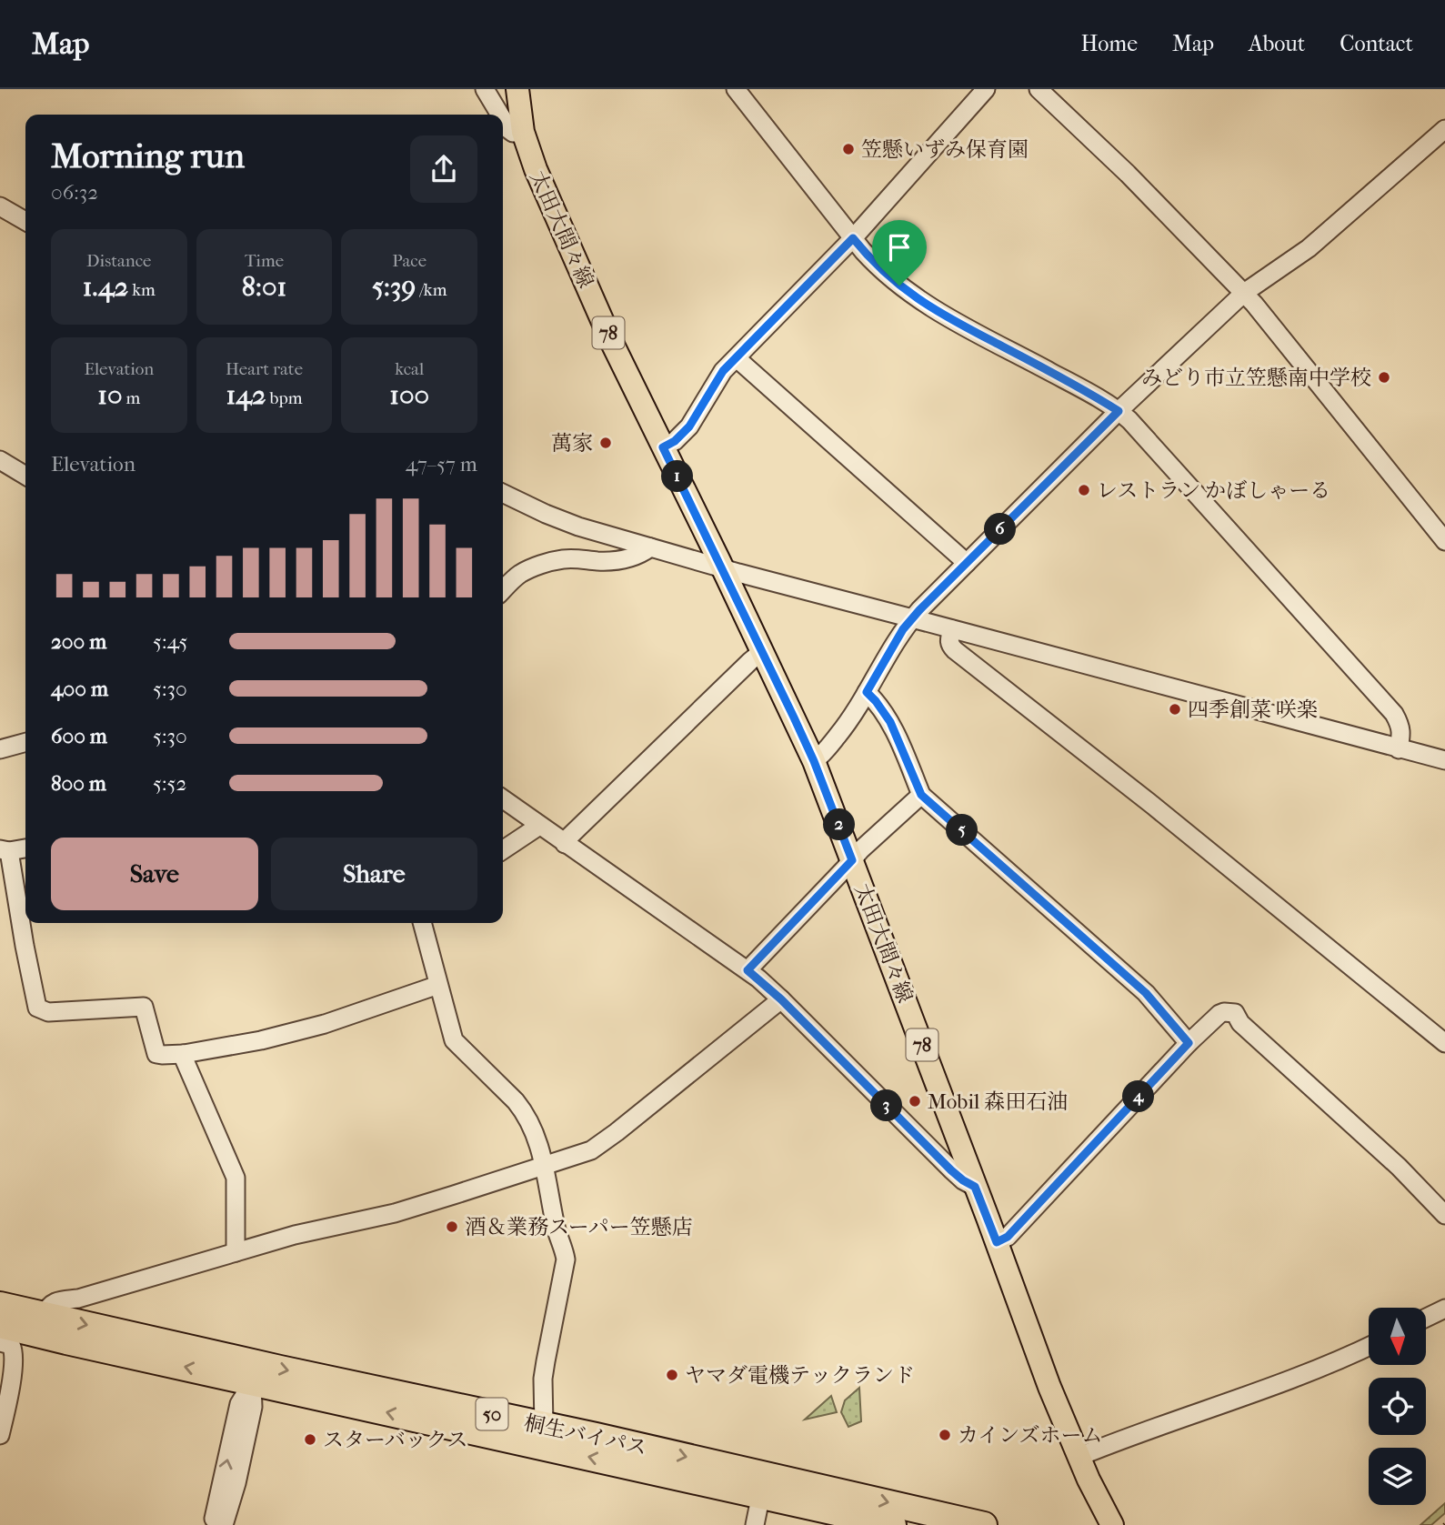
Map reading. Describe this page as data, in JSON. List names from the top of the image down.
{
  "streets": {
    "highway": ["50", "桐生バイパス"],
    "main road": ["太田大間々線", "78"]
  },
  "places": [
    "笠懸いずみ保育園",
    "みどり市立笠懸南中学校",
    "萬家",
    "レストラン かぼしゃーる",
    "四季創菜 咲楽",
    "Mobil 森田石油",
    "酒＆業務スーパー笠懸店",
    "ヤマダ電機テックランド",
    "カインズホーム",
    "スターバックス"
  ],
  "north": "bottom",
  "page": {
    "header": "Map",
    "nav": [
      "Home",
      "Map",
      "About",
      "Contact"
    ],
    "heading": ["Morning run", "06:32"],
    "stats": [
      ["Distance", "1.42 km"],
      ["Time", "8:01"],
      ["Pace", "5:39 /km"],
      ["Elevation", "10 m"],
      ["Heart rate", "142 bpm"],
      ["kcal", "100"]
    ],
    "chart": ["Elevation", "47–57 m"],
    "pins": [
      "1",
      "6",
      "2",
      "5",
      "4",
      "3"
    ],
    "list": [
      {
        "name": "200 m",
        "note": "5:45"
      },
      {
        "name": "400 m",
        "note": "5:30"
      },
      {
        "name": "600 m",
        "note": "5:30"
      },
      {
        "name": "800 m",
        "note": "5:52"
      }
    ],
    "buttons": ["Save", "Share"]
  }
}
